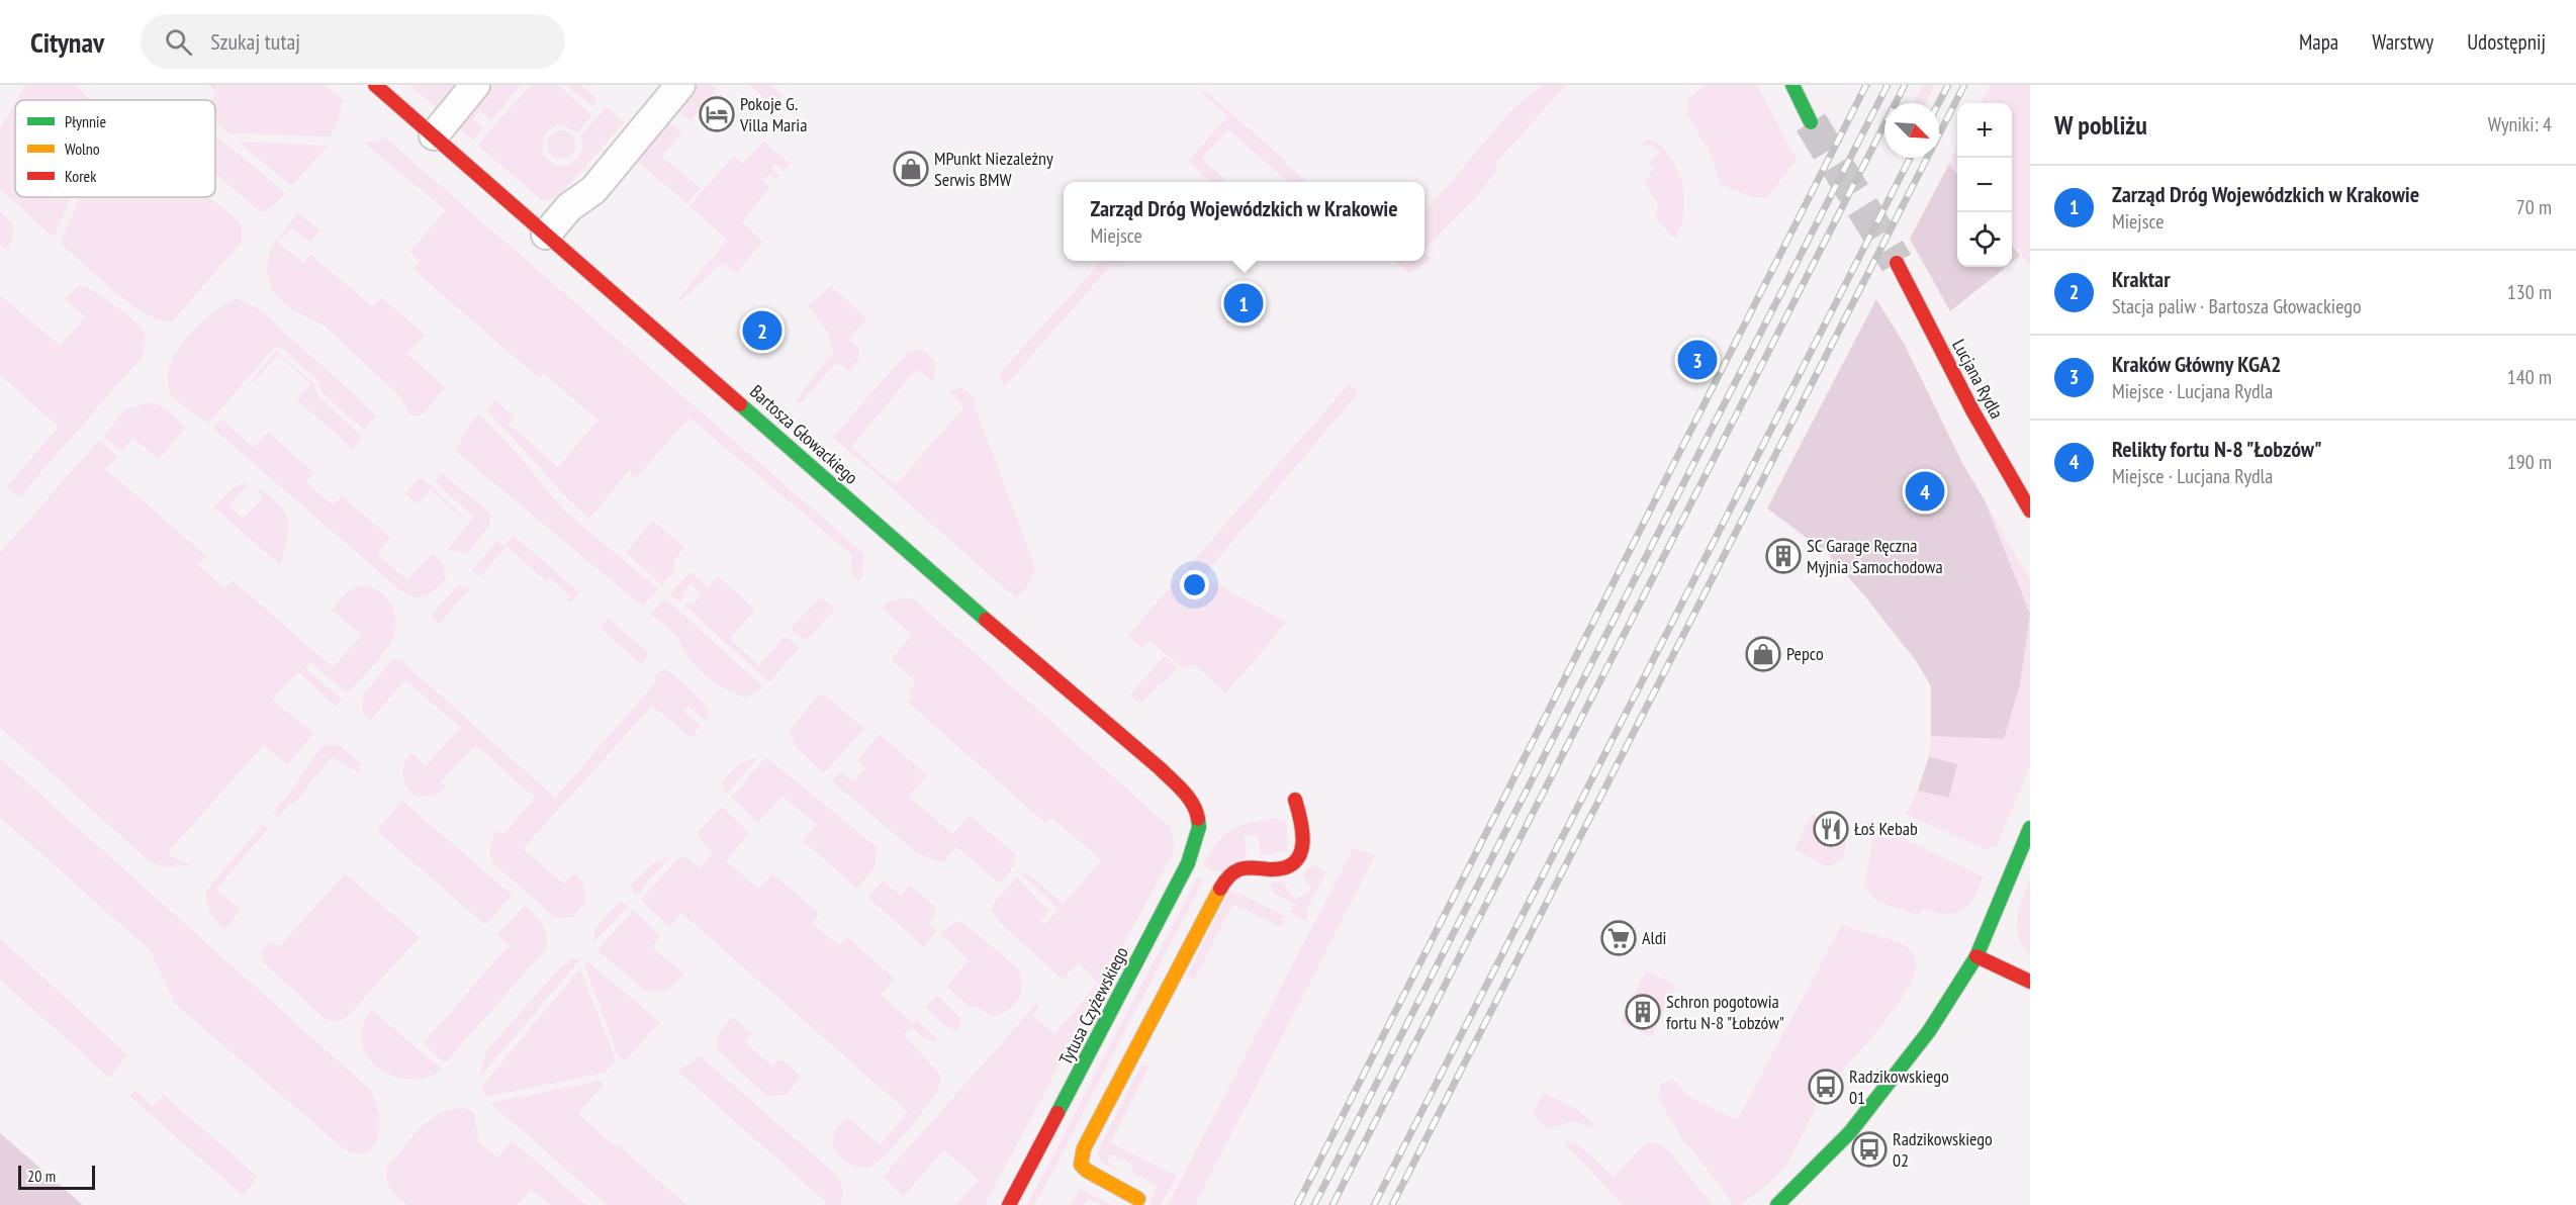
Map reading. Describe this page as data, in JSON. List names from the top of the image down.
{
  "streets": {
    "street": ["Lucjana Rydla", "Bartosza Głowackiego", "Tytusa Czyżewskiego"]
  },
  "crossings": [
    ["Bartosza Głowackiego", "Tytusa Czyżewskiego"]
  ],
  "places": {
    "hotel": ["Pokoje G. Villa Maria"],
    "shop": ["MPunkt Niezależny Serwis BMW", "Pepco"],
    "building": ["SC Garage Ręczna Myjnia Samochodowa", "Schron pogotowia fortu N-8 \"Łobzów\""],
    "restaurant": ["Łoś Kebab"],
    "supermarket": ["Aldi"],
    "bus stop": ["Radzikowskiego 01", "Radzikowskiego 02"]
  },
  "legend": ["Płynnie", "Wolno", "Korek"],
  "scale_bar": "20 m",
  "north": "bottom right",
  "page": {
    "header": "Citynav",
    "search": "Szukaj tutaj",
    "nav": ["Mapa", "Warstwy", "Udostępnij"],
    "heading": ["W pobliżu", "Wyniki: 4"],
    "map_buttons": ["+", "−"],
    "list": [
      {
        "mark": "1",
        "name": "Zarząd Dróg Wojewódzkich w Krakowie",
        "note": "Miejsce",
        "value": "70 m"
      },
      {
        "mark": "2",
        "name": "Kraktar",
        "note": "Stacja paliw · Bartosza Głowackiego",
        "value": "130 m"
      },
      {
        "mark": "3",
        "name": "Kraków Główny KGA2",
        "note": "Miejsce · Lucjana Rydla",
        "value": "140 m"
      },
      {
        "mark": "4",
        "name": "Relikty fortu N-8 \"Łobzów\"",
        "note": "Miejsce · Lucjana Rydla",
        "value": "190 m"
      }
    ],
    "popup": ["Zarząd Dróg Wojewódzkich w Krakowie", "Miejsce"],
    "pins": [
      "1",
      "2",
      "3",
      "4"
    ],
    "scale": "20 m"
  }
}
